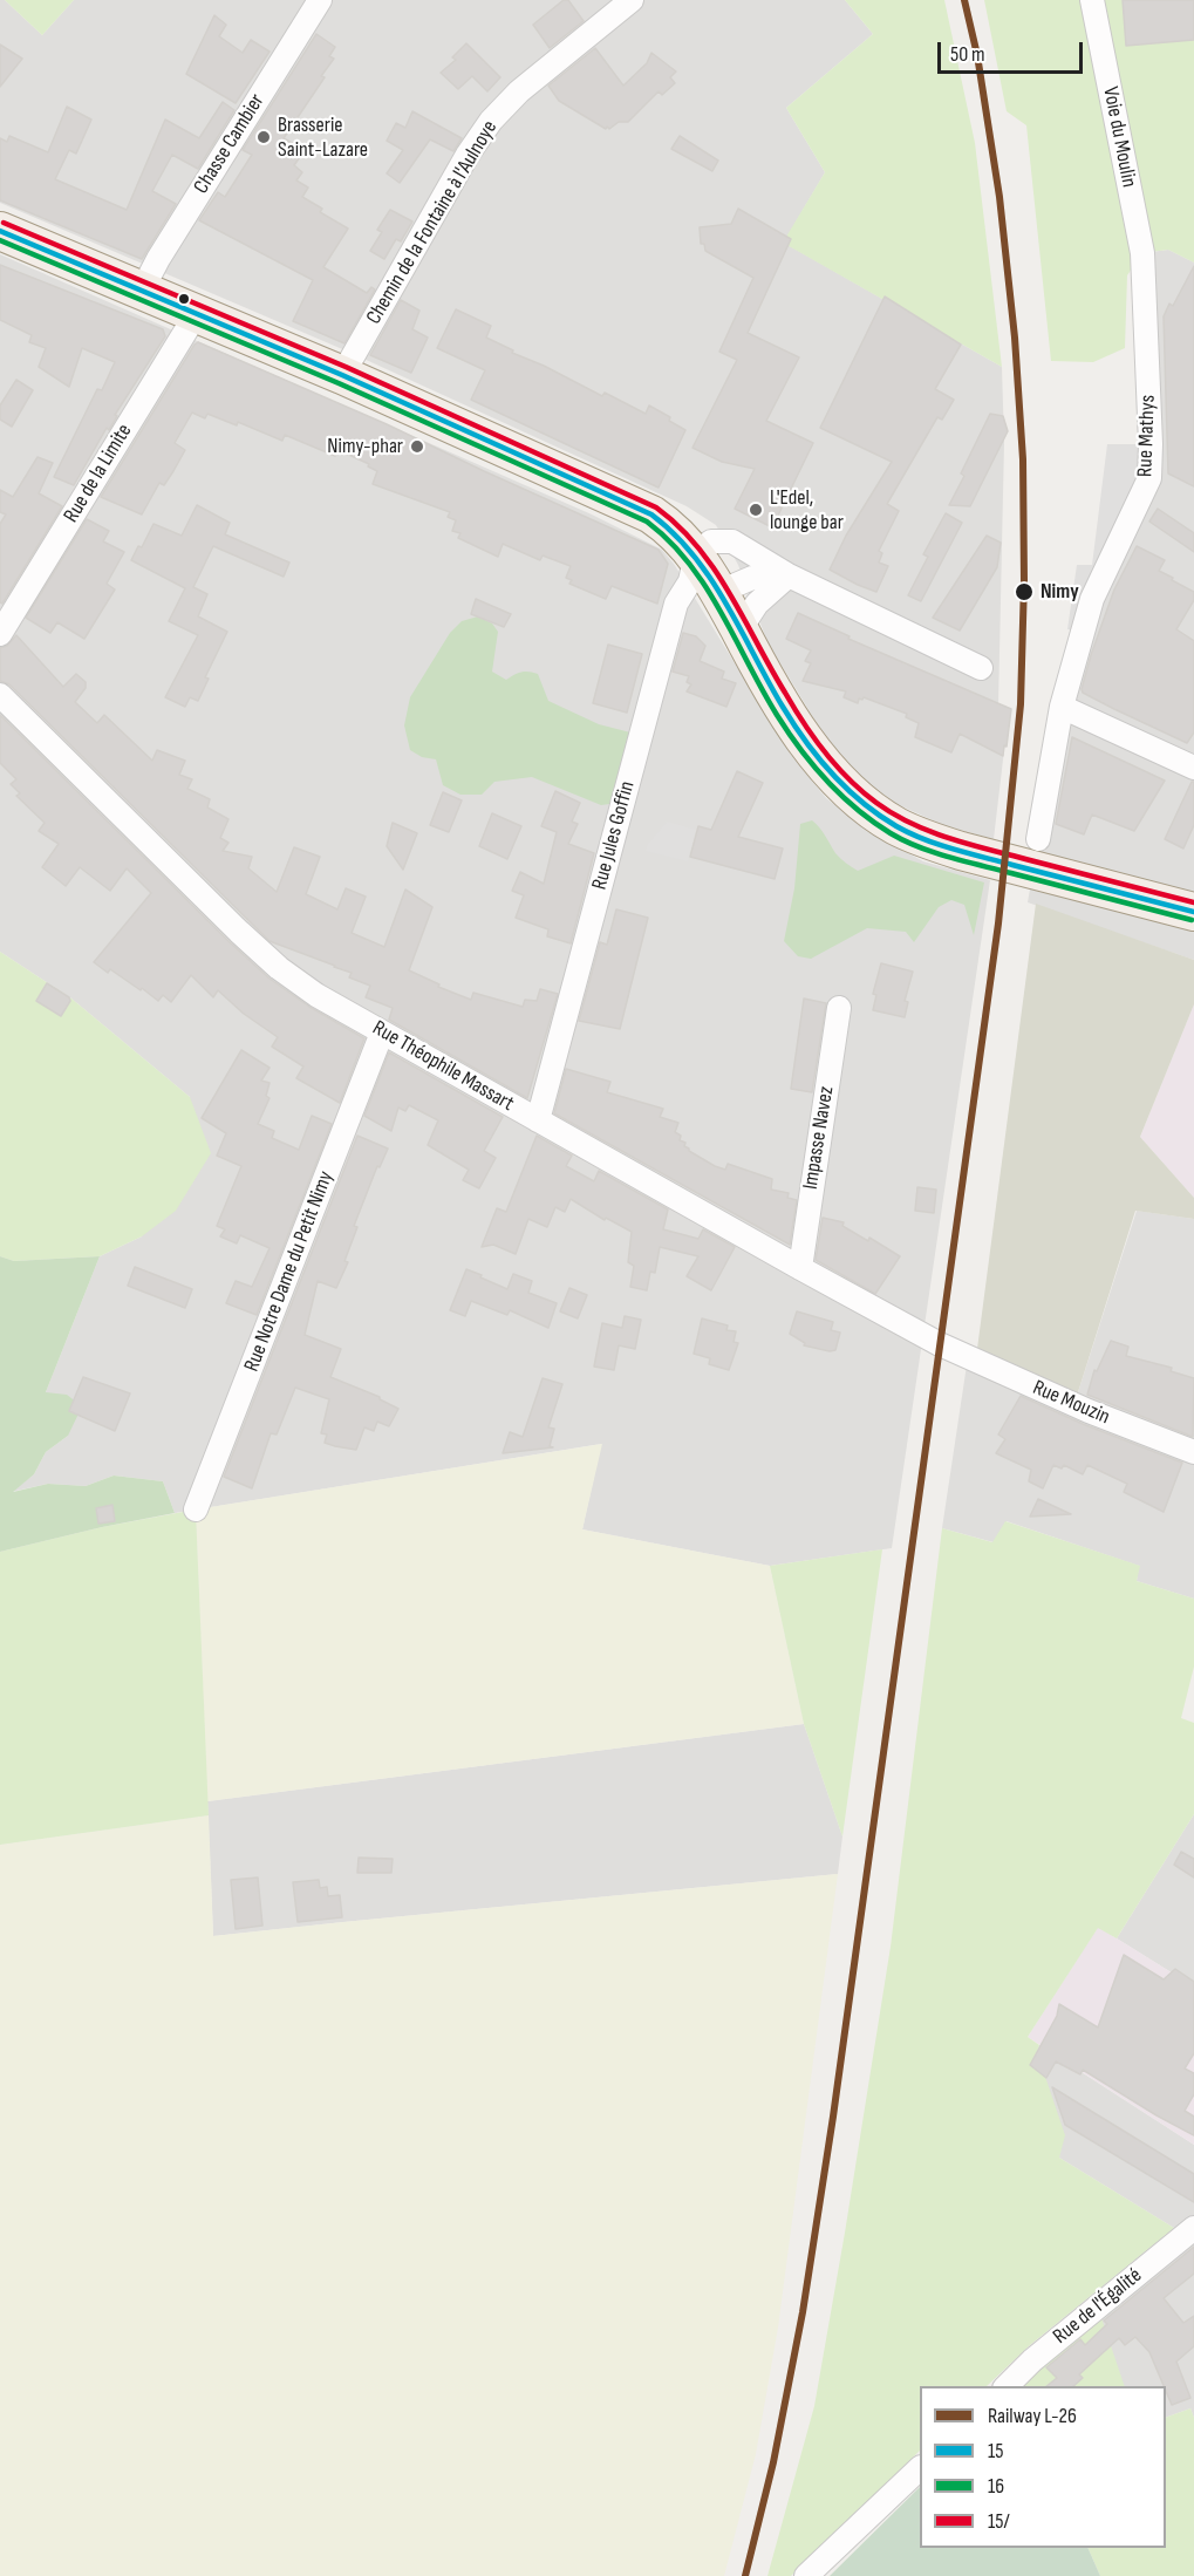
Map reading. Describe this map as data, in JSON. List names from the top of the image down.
{
  "streets": {
    "street": [
      "Voie du Moulin",
      "Chasse Cambier",
      "Chemin de la Fontaine à l'Aulnoye",
      "Rue Mathys",
      "Rue de la Limite",
      "Rue Jules Goffin",
      "Rue Théophile Massart",
      "Impasse Navez",
      "Rue Notre Dame du Petit Nimy",
      "Rue Mouzin",
      "Rue de l'Égalité"
    ]
  },
  "crossings": [
    ["Voie du Moulin", "Rue Mathys"],
    ["Rue Jules Goffin", "Rue Théophile Massart"],
    ["Rue Théophile Massart", "Impasse Navez"],
    ["Rue Théophile Massart", "Rue Notre Dame du Petit Nimy"],
    ["Rue Théophile Massart", "Rue Mouzin"]
  ],
  "places": [
    "Brasserie Saint-Lazare",
    "Nimy-phar",
    "L'Edel, lounge bar",
    "Nimy"
  ],
  "lines": [
    "rail line L-26",
    "transit line 15/",
    "transit line 15",
    "transit line 16"
  ],
  "legend": [
    "Railway L-26",
    "15",
    "16",
    "15/"
  ],
  "scale_bar": "50 m"
}
